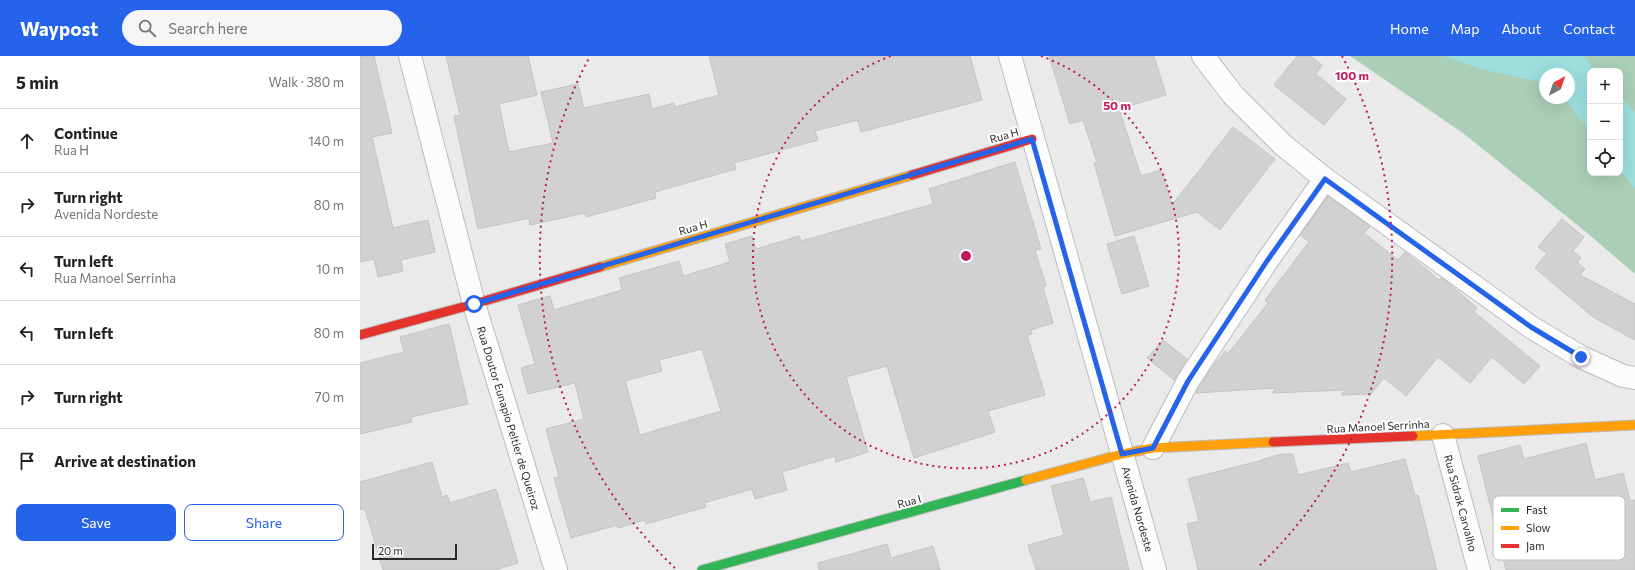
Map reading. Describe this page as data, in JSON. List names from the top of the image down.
{
  "streets": {
    "street": [
      "Rua H",
      "Rua Doutor Eunapio Peltier de Queiroz",
      "Rua Manoel Serrinha",
      "Rua I",
      "Rua Sidrak Carvalho",
      "Avenida Nordeste"
    ]
  },
  "crossings": [
    ["Rua H", "Rua Doutor Eunapio Peltier de Queiroz"],
    ["Rua H", "Avenida Nordeste"],
    ["Rua Manoel Serrinha", "Rua I"],
    ["Rua Manoel Serrinha", "Rua Sidrak Carvalho"],
    ["Rua Manoel Serrinha", "Avenida Nordeste"],
    ["Rua I", "Avenida Nordeste"]
  ],
  "legend": ["Fast", "Slow", "Jam"],
  "scale_bar": "20 m",
  "north": "top right",
  "page": {
    "header": "Waypost",
    "search": "Search here",
    "nav": [
      "Home",
      "Map",
      "About",
      "Contact"
    ],
    "heading": ["5 min", "Walk · 380 m"],
    "map_buttons": ["+", "−"],
    "list": [
      ["Continue", "Rua H", "140 m"],
      ["Turn right", "Avenida Nordeste", "80 m"],
      ["Turn left", "Rua Manoel Serrinha", "10 m"],
      ["Turn left", "80 m"],
      ["Turn right", "70 m"],
      "Arrive at destination"
    ],
    "buttons": ["Save", "Share"],
    "scale": "20 m"
  },
  "rings": ["100 m", "50 m"]
}
